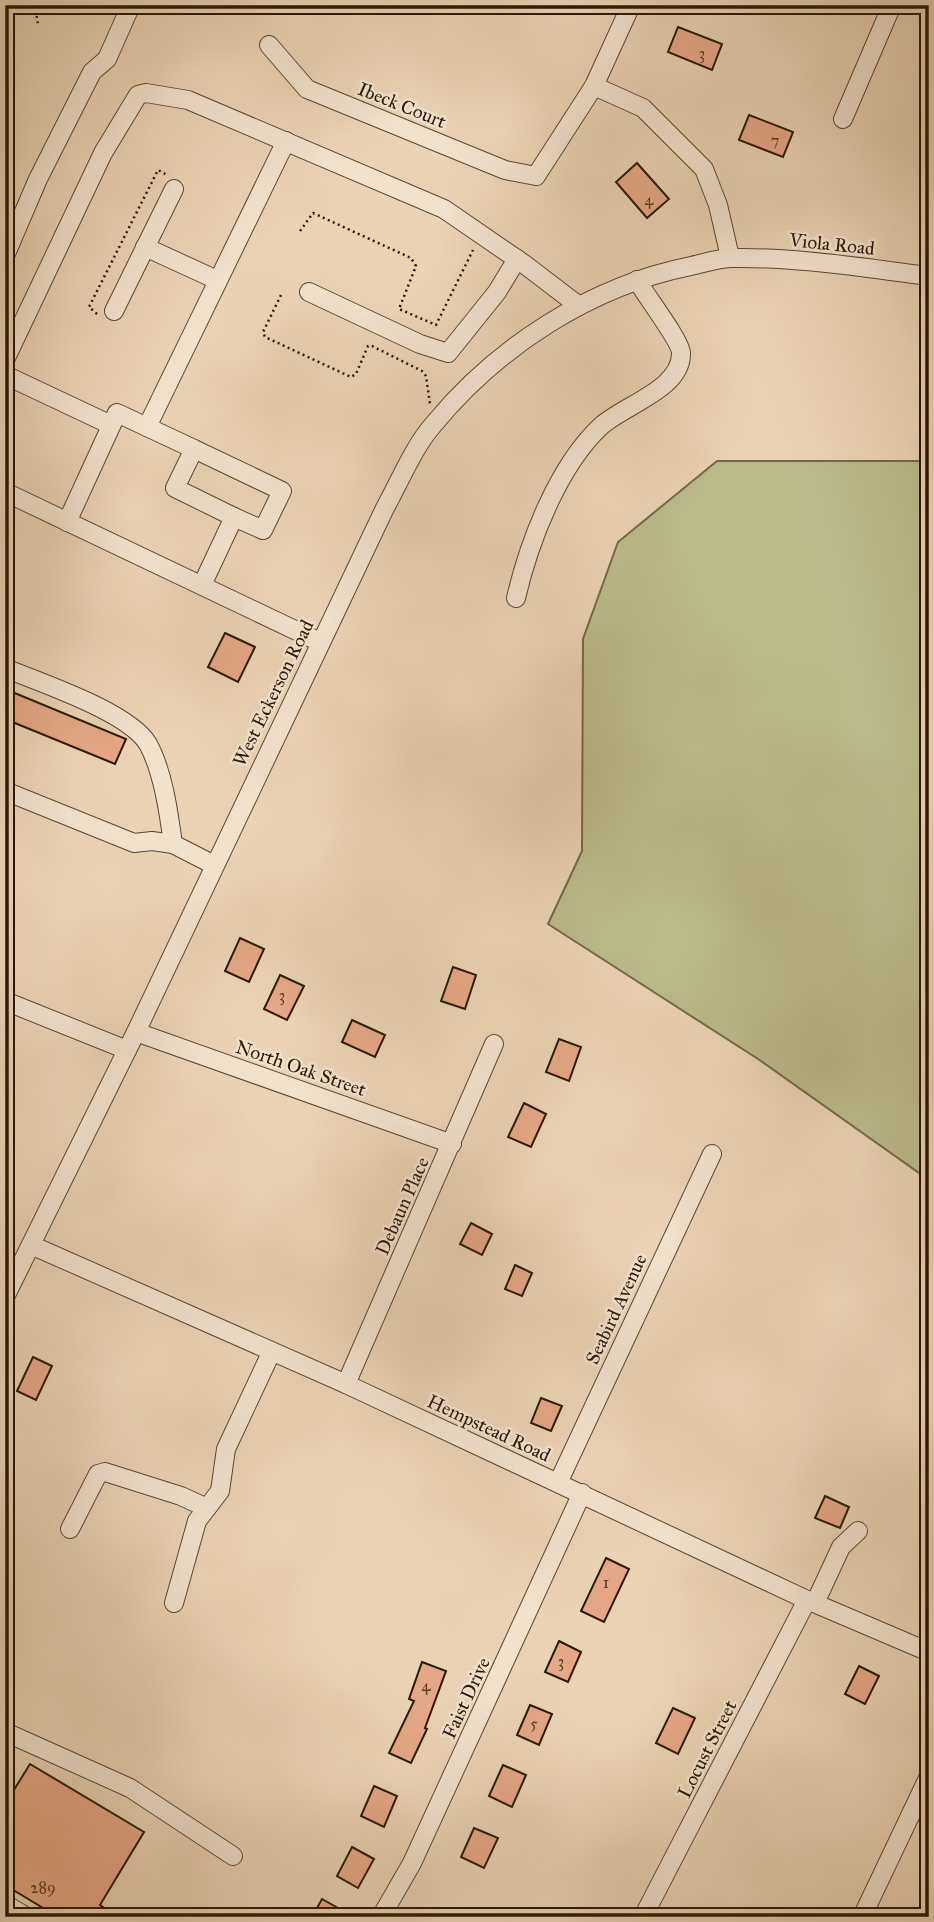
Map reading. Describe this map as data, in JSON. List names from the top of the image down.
{
  "streets": {
    "street": [
      "Ibeck Court",
      "Viola Road",
      "West Eckerson Road",
      "North Oak Street",
      "Debaun Place",
      "Seabird Avenue",
      "Hempstead Road",
      "Faist Drive",
      "Locust Street"
    ]
  },
  "crossings": [
    ["Viola Road", "West Eckerson Road"],
    ["West Eckerson Road", "North Oak Street"],
    ["West Eckerson Road", "Hempstead Road"],
    ["North Oak Street", "Debaun Place"],
    ["Debaun Place", "Hempstead Road"],
    ["Seabird Avenue", "Hempstead Road"],
    ["Hempstead Road", "Faist Drive"],
    ["Hempstead Road", "Locust Street"]
  ],
  "house_numbers": [
    "3",
    "7",
    "4",
    "3",
    "1",
    "3",
    "4",
    "5",
    "289"
  ]
}
